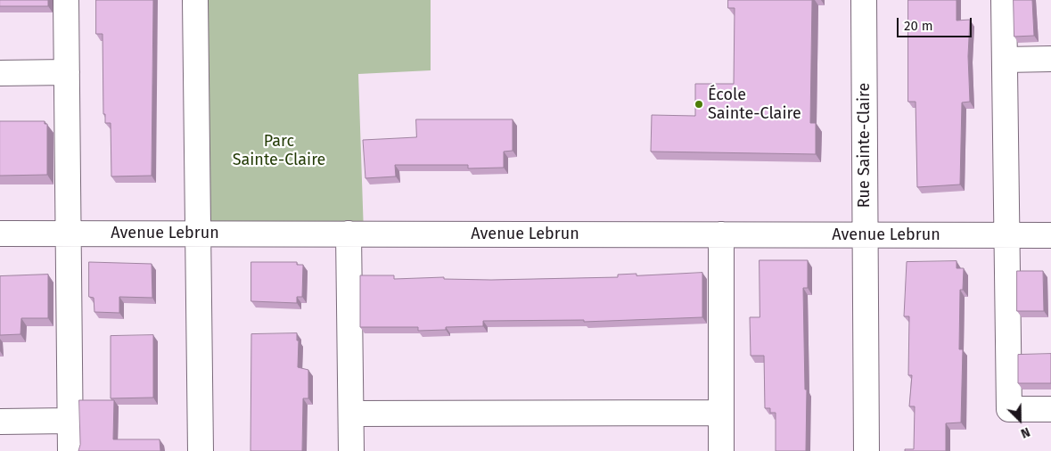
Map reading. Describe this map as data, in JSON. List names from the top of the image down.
{
  "streets": {
    "street": ["Rue Sainte-Claire", "Avenue Lebrun"]
  },
  "crossings": [
    ["Rue Sainte-Claire", "Avenue Lebrun"]
  ],
  "parks": ["Parc Sainte-Claire"],
  "places": ["École Sainte-Claire"],
  "scale_bar": "20 m",
  "north": "bottom right"
}
